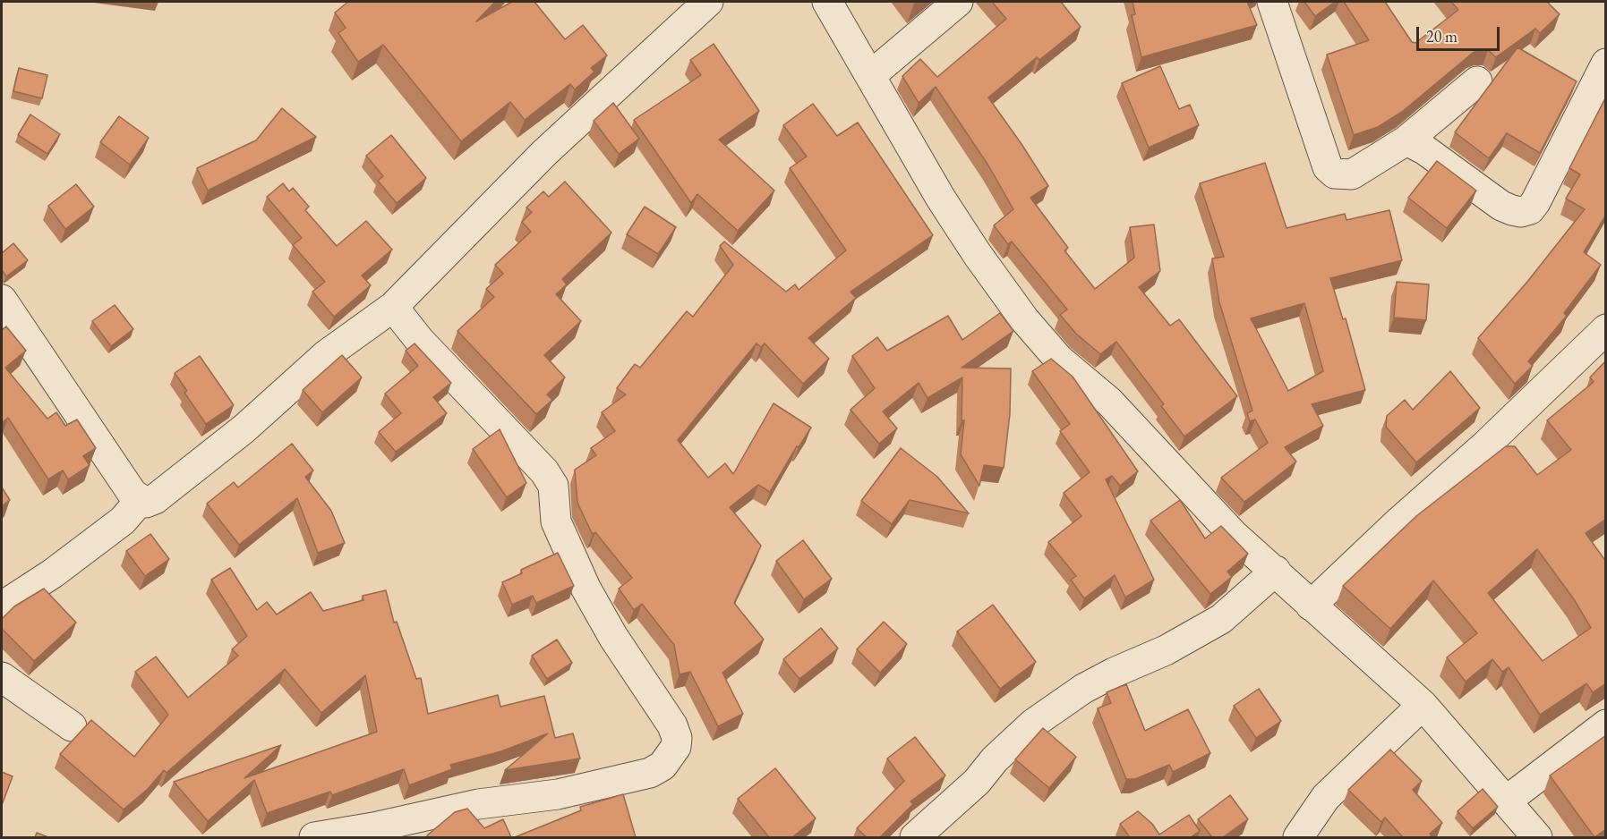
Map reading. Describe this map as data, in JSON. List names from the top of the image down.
{
  "scale_bar": "20 m"
}
